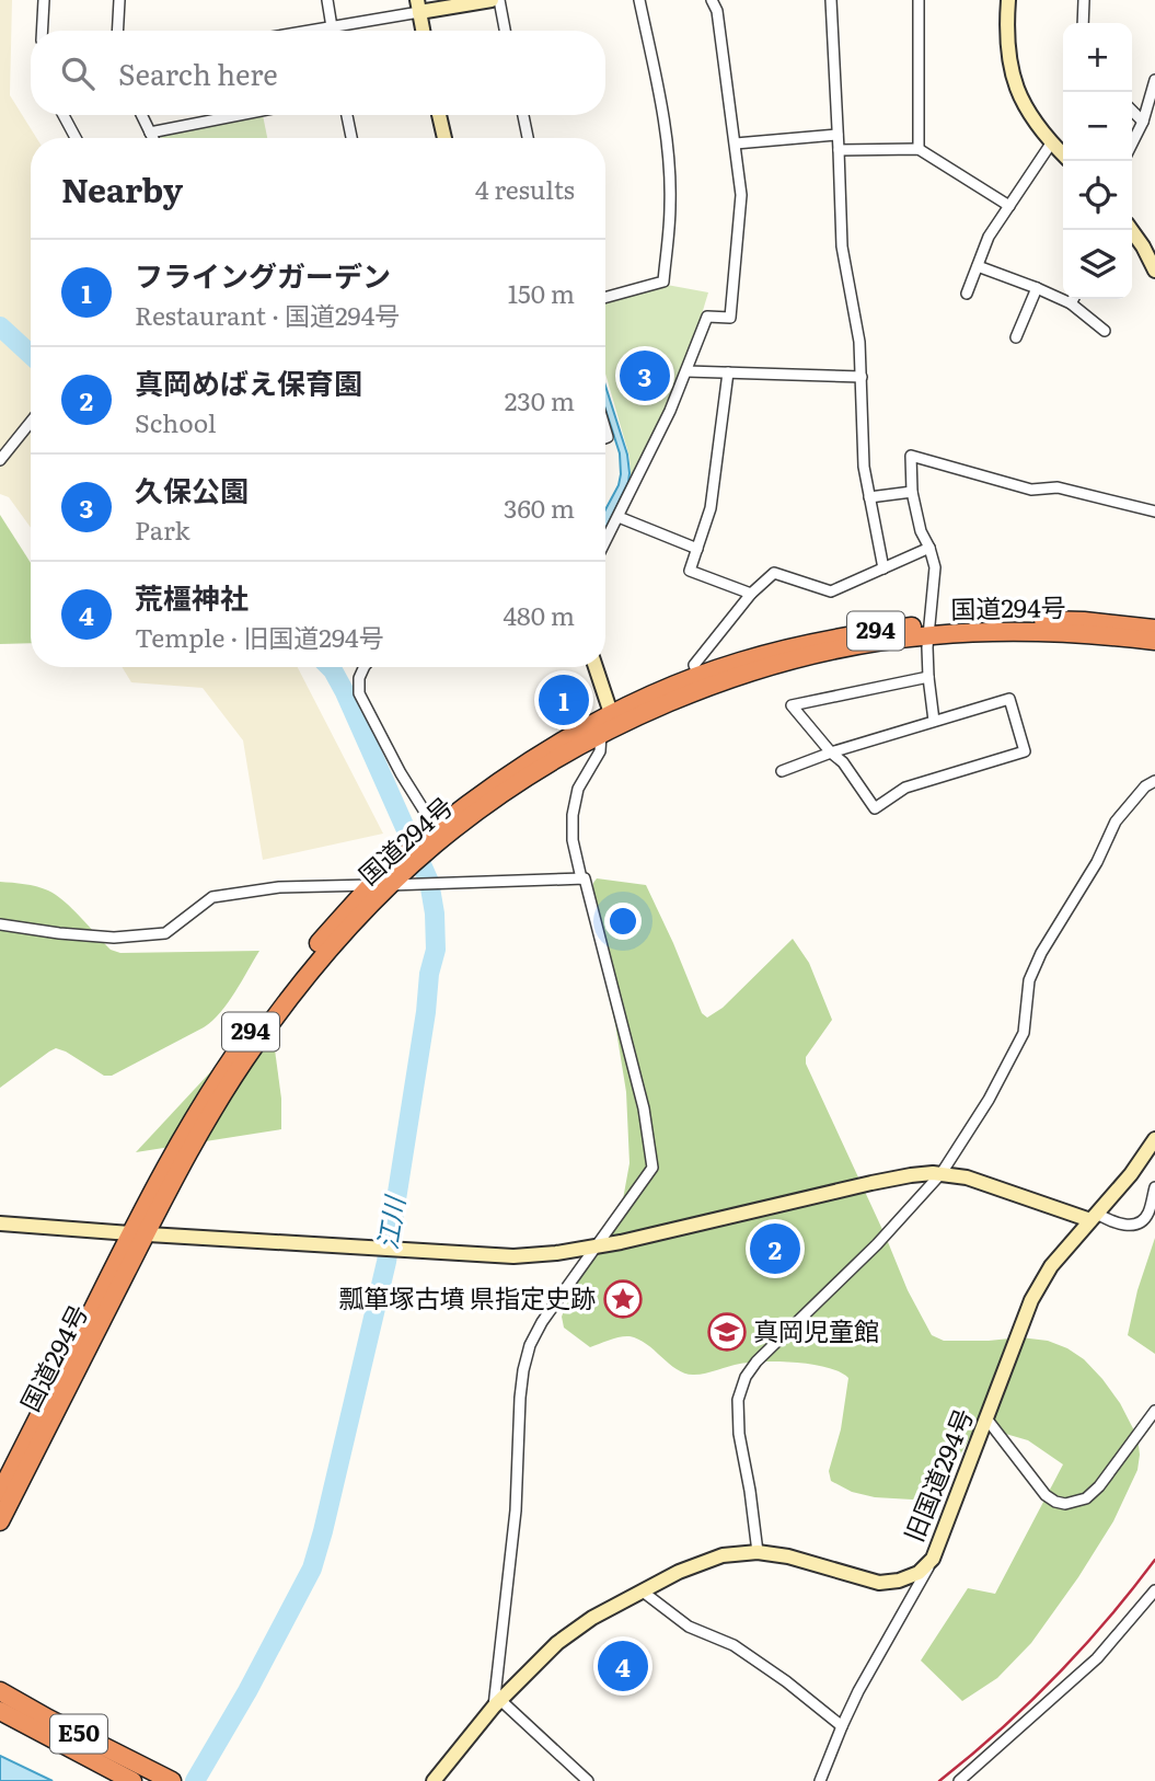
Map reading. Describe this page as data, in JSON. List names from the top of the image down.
{
  "streets": {
    "highway": ["国道294号", "294", "E50"],
    "street": ["旧国道294号"]
  },
  "water": ["江川"],
  "places": {
    "place": ["瓢箪塚古墳 県指定史跡"],
    "school or university": ["真岡児童館"]
  },
  "page": {
    "map_buttons": ["+", "−"],
    "search": "Search here",
    "heading": ["Nearby", "4 results"],
    "list": [
      {
        "mark": "1",
        "name": "フライングガーデン",
        "note": "Restaurant · 国道294号",
        "value": "150 m"
      },
      {
        "mark": "2",
        "name": "真岡めばえ保育園",
        "note": "School",
        "value": "230 m"
      },
      {
        "mark": "3",
        "name": "久保公園",
        "note": "Park",
        "value": "360 m"
      },
      {
        "mark": "4",
        "name": "荒橿神社",
        "note": "Temple · 旧国道294号",
        "value": "480 m"
      }
    ],
    "pins": [
      "3",
      "1",
      "2",
      "4"
    ]
  }
}
